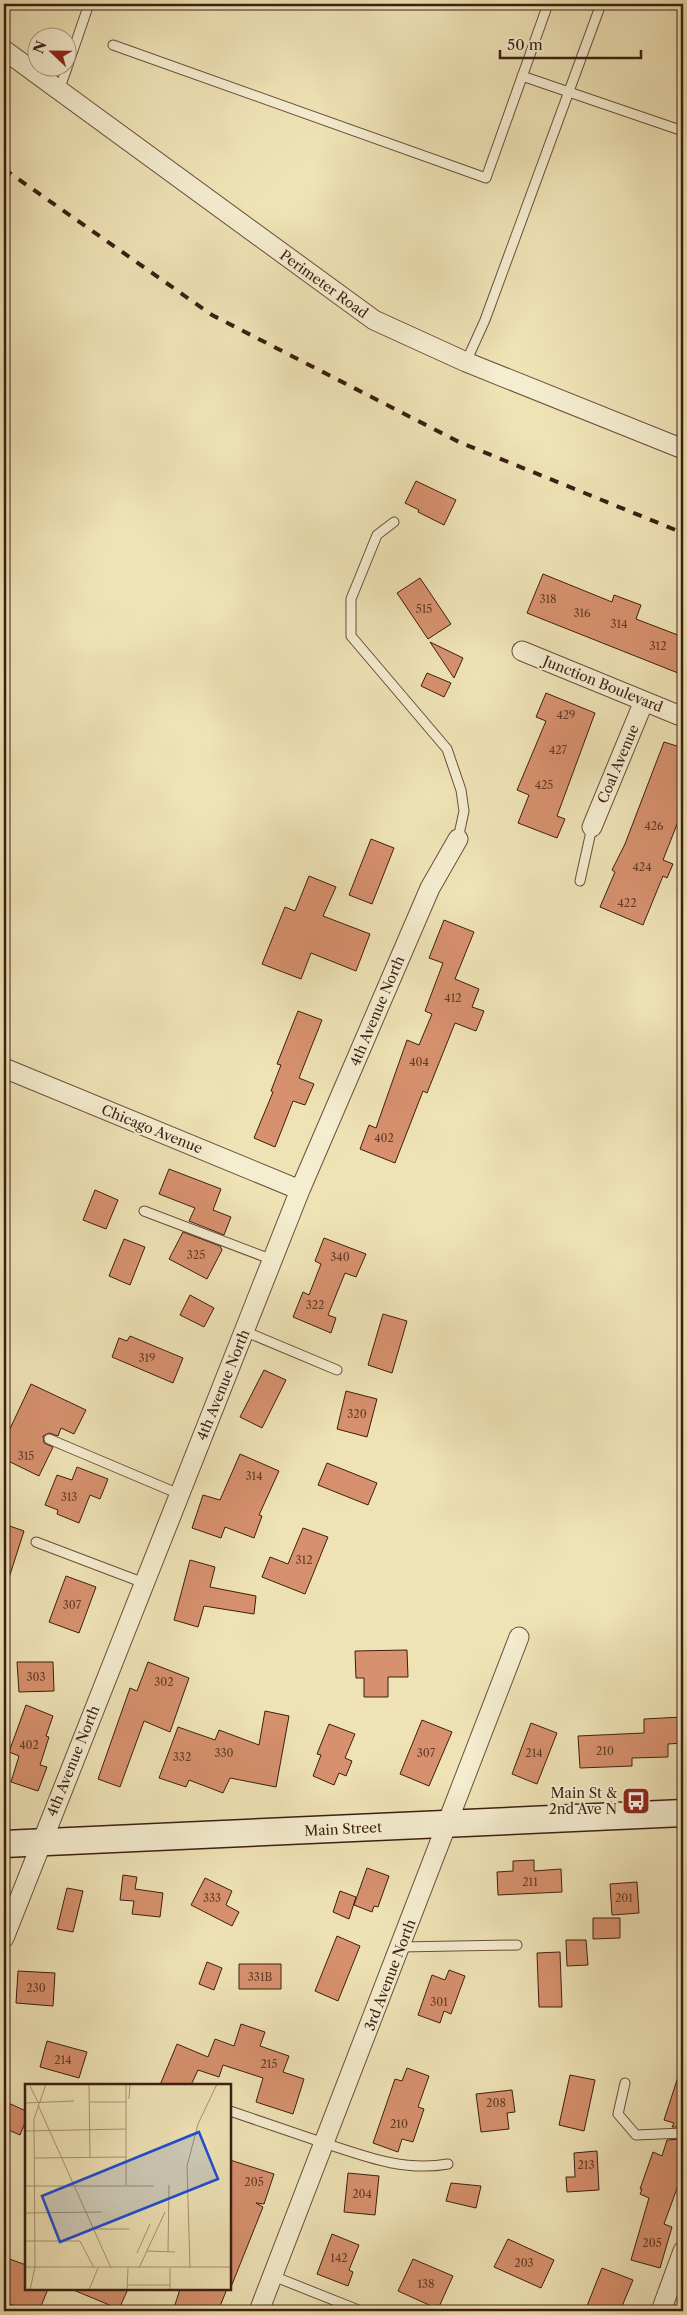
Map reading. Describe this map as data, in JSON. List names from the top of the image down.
{
  "streets": {
    "street": [
      "Perimeter Road",
      "Junction Boulevard",
      "Coal Avenue",
      "4th Avenue North",
      "Chicago Avenue",
      "Main Street",
      "3rd Avenue North"
    ]
  },
  "crossings": [
    ["Junction Boulevard", "Coal Avenue"],
    ["4th Avenue North", "Chicago Avenue"],
    ["4th Avenue North", "Main Street"],
    ["Main Street", "3rd Avenue North"]
  ],
  "places": {
    "bus stop": ["Main St & 2nd Ave N"]
  },
  "house_numbers": [
    "318",
    "515",
    "316",
    "314",
    "312",
    "429",
    "427",
    "425",
    "426",
    "424",
    "422",
    "412",
    "404",
    "402",
    "325",
    "340",
    "322",
    "319",
    "320",
    "315",
    "314",
    "313",
    "312",
    "307",
    "303",
    "302",
    "402",
    "210",
    "330",
    "307",
    "214",
    "332",
    "211",
    "333",
    "201",
    "331B",
    "230",
    "301",
    "214",
    "215",
    "208",
    "210",
    "213",
    "205",
    "204",
    "205",
    "142",
    "203",
    "138"
  ],
  "scale_bar": "50 m",
  "north": "left"
}
